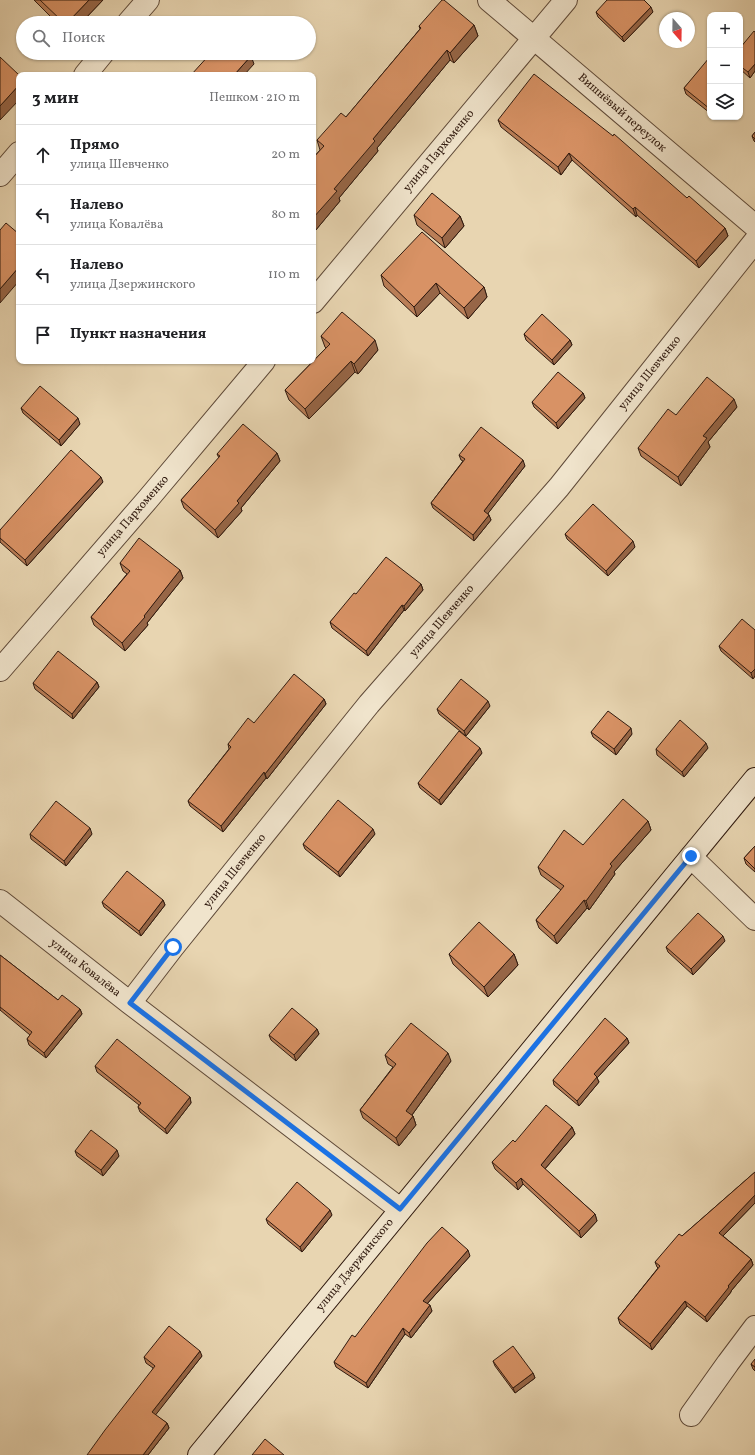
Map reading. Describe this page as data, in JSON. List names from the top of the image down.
{
  "streets": {
    "street": [
      "Вишнёвый переулок",
      "улица Пархоменко",
      "улица Шевченко",
      "улица Ковалёва",
      "улица Дзержинского"
    ]
  },
  "crossings": [
    ["Вишнёвый переулок", "улица Пархоменко"],
    ["улица Шевченко", "улица Ковалёва"],
    ["улица Ковалёва", "улица Дзержинского"]
  ],
  "north": "bottom",
  "page": {
    "map_buttons": ["+", "−"],
    "search": "Поиск",
    "heading": ["3 мин", "Пешком · 210 m"],
    "list": [
      ["Прямо", "улица Шевченко", "20 m"],
      ["Налево", "улица Ковалёва", "80 m"],
      ["Налево", "улица Дзержинского", "110 m"],
      "Пункт назначения"
    ]
  }
}
